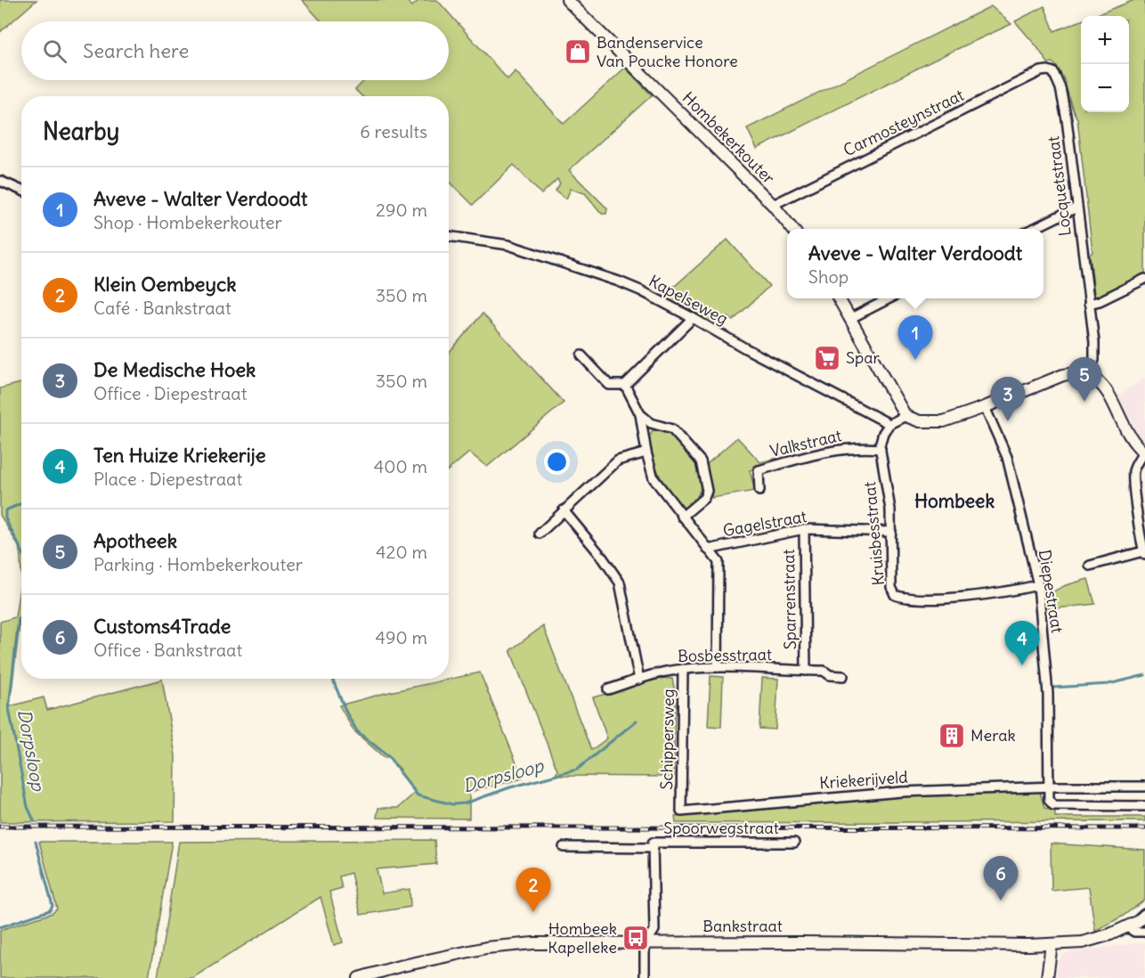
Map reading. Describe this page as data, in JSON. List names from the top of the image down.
{
  "streets": {
    "street": [
      "Carmosteynstraat",
      "Hombekerkouter",
      "Locquetstraat",
      "Kapelseweg",
      "Valkstraat",
      "Gagelstraat",
      "Kruisbesstraat",
      "Diepestraat",
      "Sparrenstraat",
      "Bosbesstraat",
      "Schippersweg",
      "Kriekerijveld",
      "Spoorwegstraat",
      "Bankstraat"
    ]
  },
  "crossings": [
    ["Carmosteynstraat", "Hombekerkouter"],
    ["Carmosteynstraat", "Locquetstraat"],
    ["Kapelseweg", "Kruisbesstraat"],
    ["Valkstraat", "Kruisbesstraat"],
    ["Gagelstraat", "Kruisbesstraat"],
    ["Gagelstraat", "Sparrenstraat"],
    ["Kruisbesstraat", "Diepestraat"],
    ["Diepestraat", "Kriekerijveld"],
    ["Sparrenstraat", "Bosbesstraat"],
    ["Bosbesstraat", "Schippersweg"],
    ["Schippersweg", "Kriekerijveld"],
    ["Spoorwegstraat", "Bankstraat"]
  ],
  "districts": ["Hombeek"],
  "water": ["Dorpsloop"],
  "places": {
    "shop": ["Bandenservice Van Poucke Honore"],
    "supermarket": ["Spar"],
    "building": ["Merak"],
    "bus stop": ["Hombeek Kapelleke"]
  },
  "page": {
    "map_buttons": ["+", "−"],
    "search": "Search here",
    "heading": ["Nearby", "6 results"],
    "list": [
      {
        "mark": "1",
        "name": "Aveve - Walter Verdoodt",
        "note": "Shop · Hombekerkouter",
        "value": "290 m"
      },
      {
        "mark": "2",
        "name": "Klein Oembeyck",
        "note": "Café · Bankstraat",
        "value": "350 m"
      },
      {
        "mark": "3",
        "name": "De Medische Hoek",
        "note": "Office · Diepestraat",
        "value": "350 m"
      },
      {
        "mark": "4",
        "name": "Ten Huize Kriekerije",
        "note": "Place · Diepestraat",
        "value": "400 m"
      },
      {
        "mark": "5",
        "name": "Apotheek",
        "note": "Parking · Hombekerkouter",
        "value": "420 m"
      },
      {
        "mark": "6",
        "name": "Customs4Trade",
        "note": "Office · Bankstraat",
        "value": "490 m"
      }
    ],
    "popup": ["Aveve - Walter Verdoodt", "Shop"],
    "pins": [
      "1",
      "5",
      "3",
      "4",
      "6",
      "2"
    ]
  }
}
